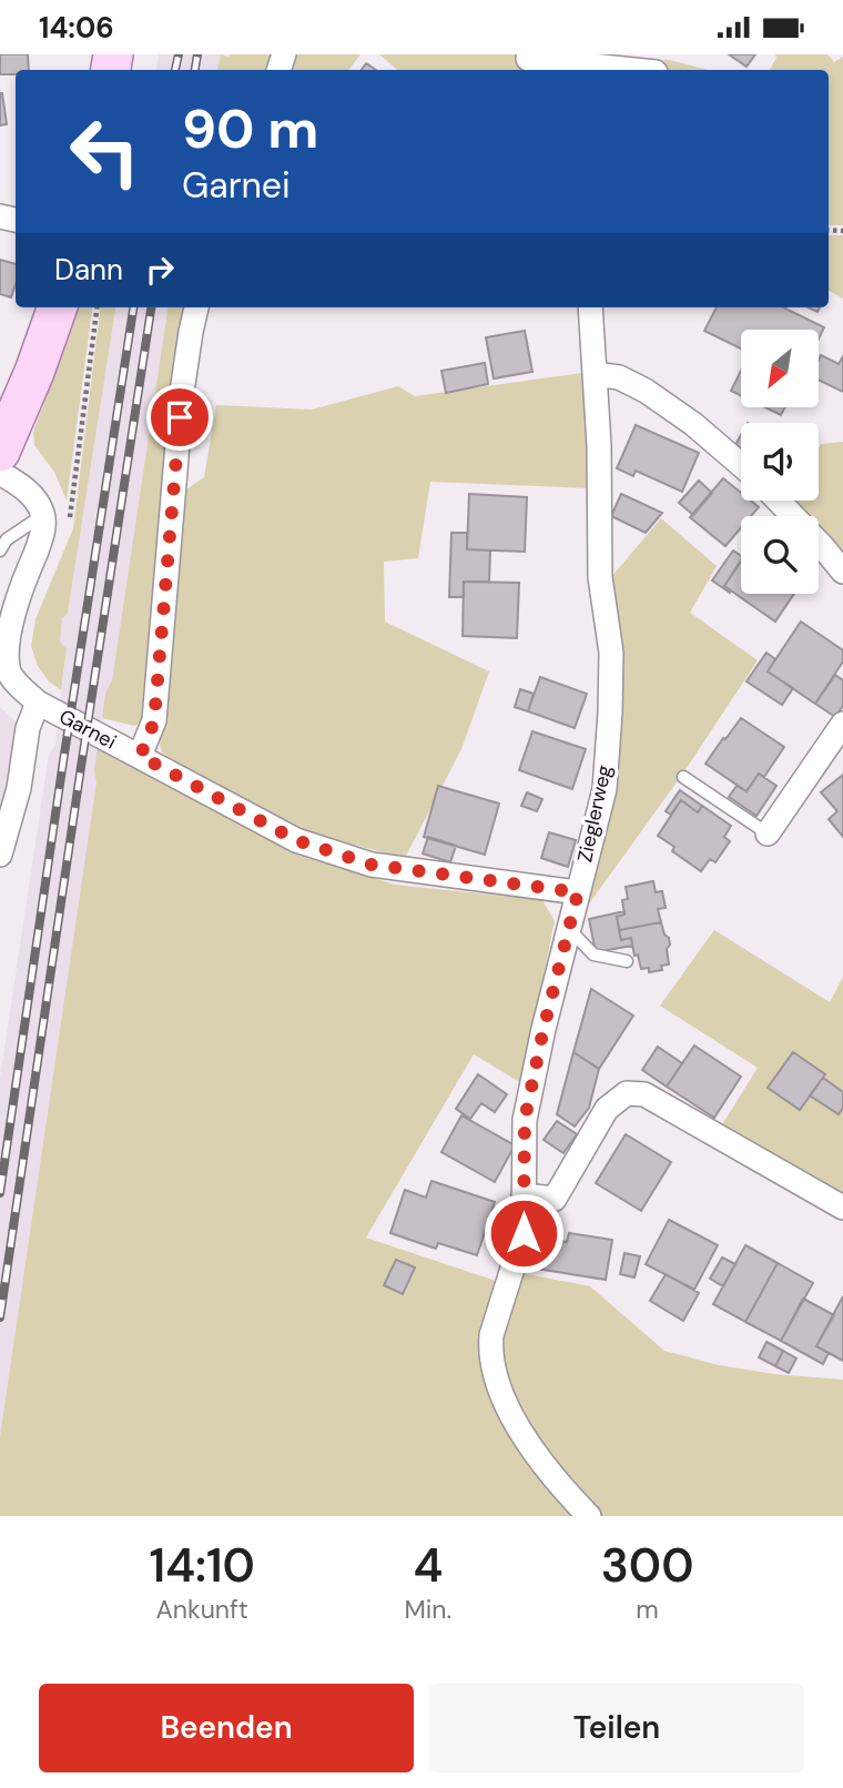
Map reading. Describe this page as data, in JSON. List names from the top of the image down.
{
  "streets": {
    "street": ["Garnei", "Zieglerweg"]
  },
  "crossings": [
    ["Garnei", "Zieglerweg"]
  ],
  "north": "bottom left",
  "page": {
    "status": "14:06",
    "turn": ["90 m", "Garnei"],
    "then": "Dann",
    "eta": [
      "14:10",
      "Ankunft",
      "4",
      "Min.",
      "300",
      "m"
    ],
    "buttons": ["Beenden", "Teilen"]
  }
}
